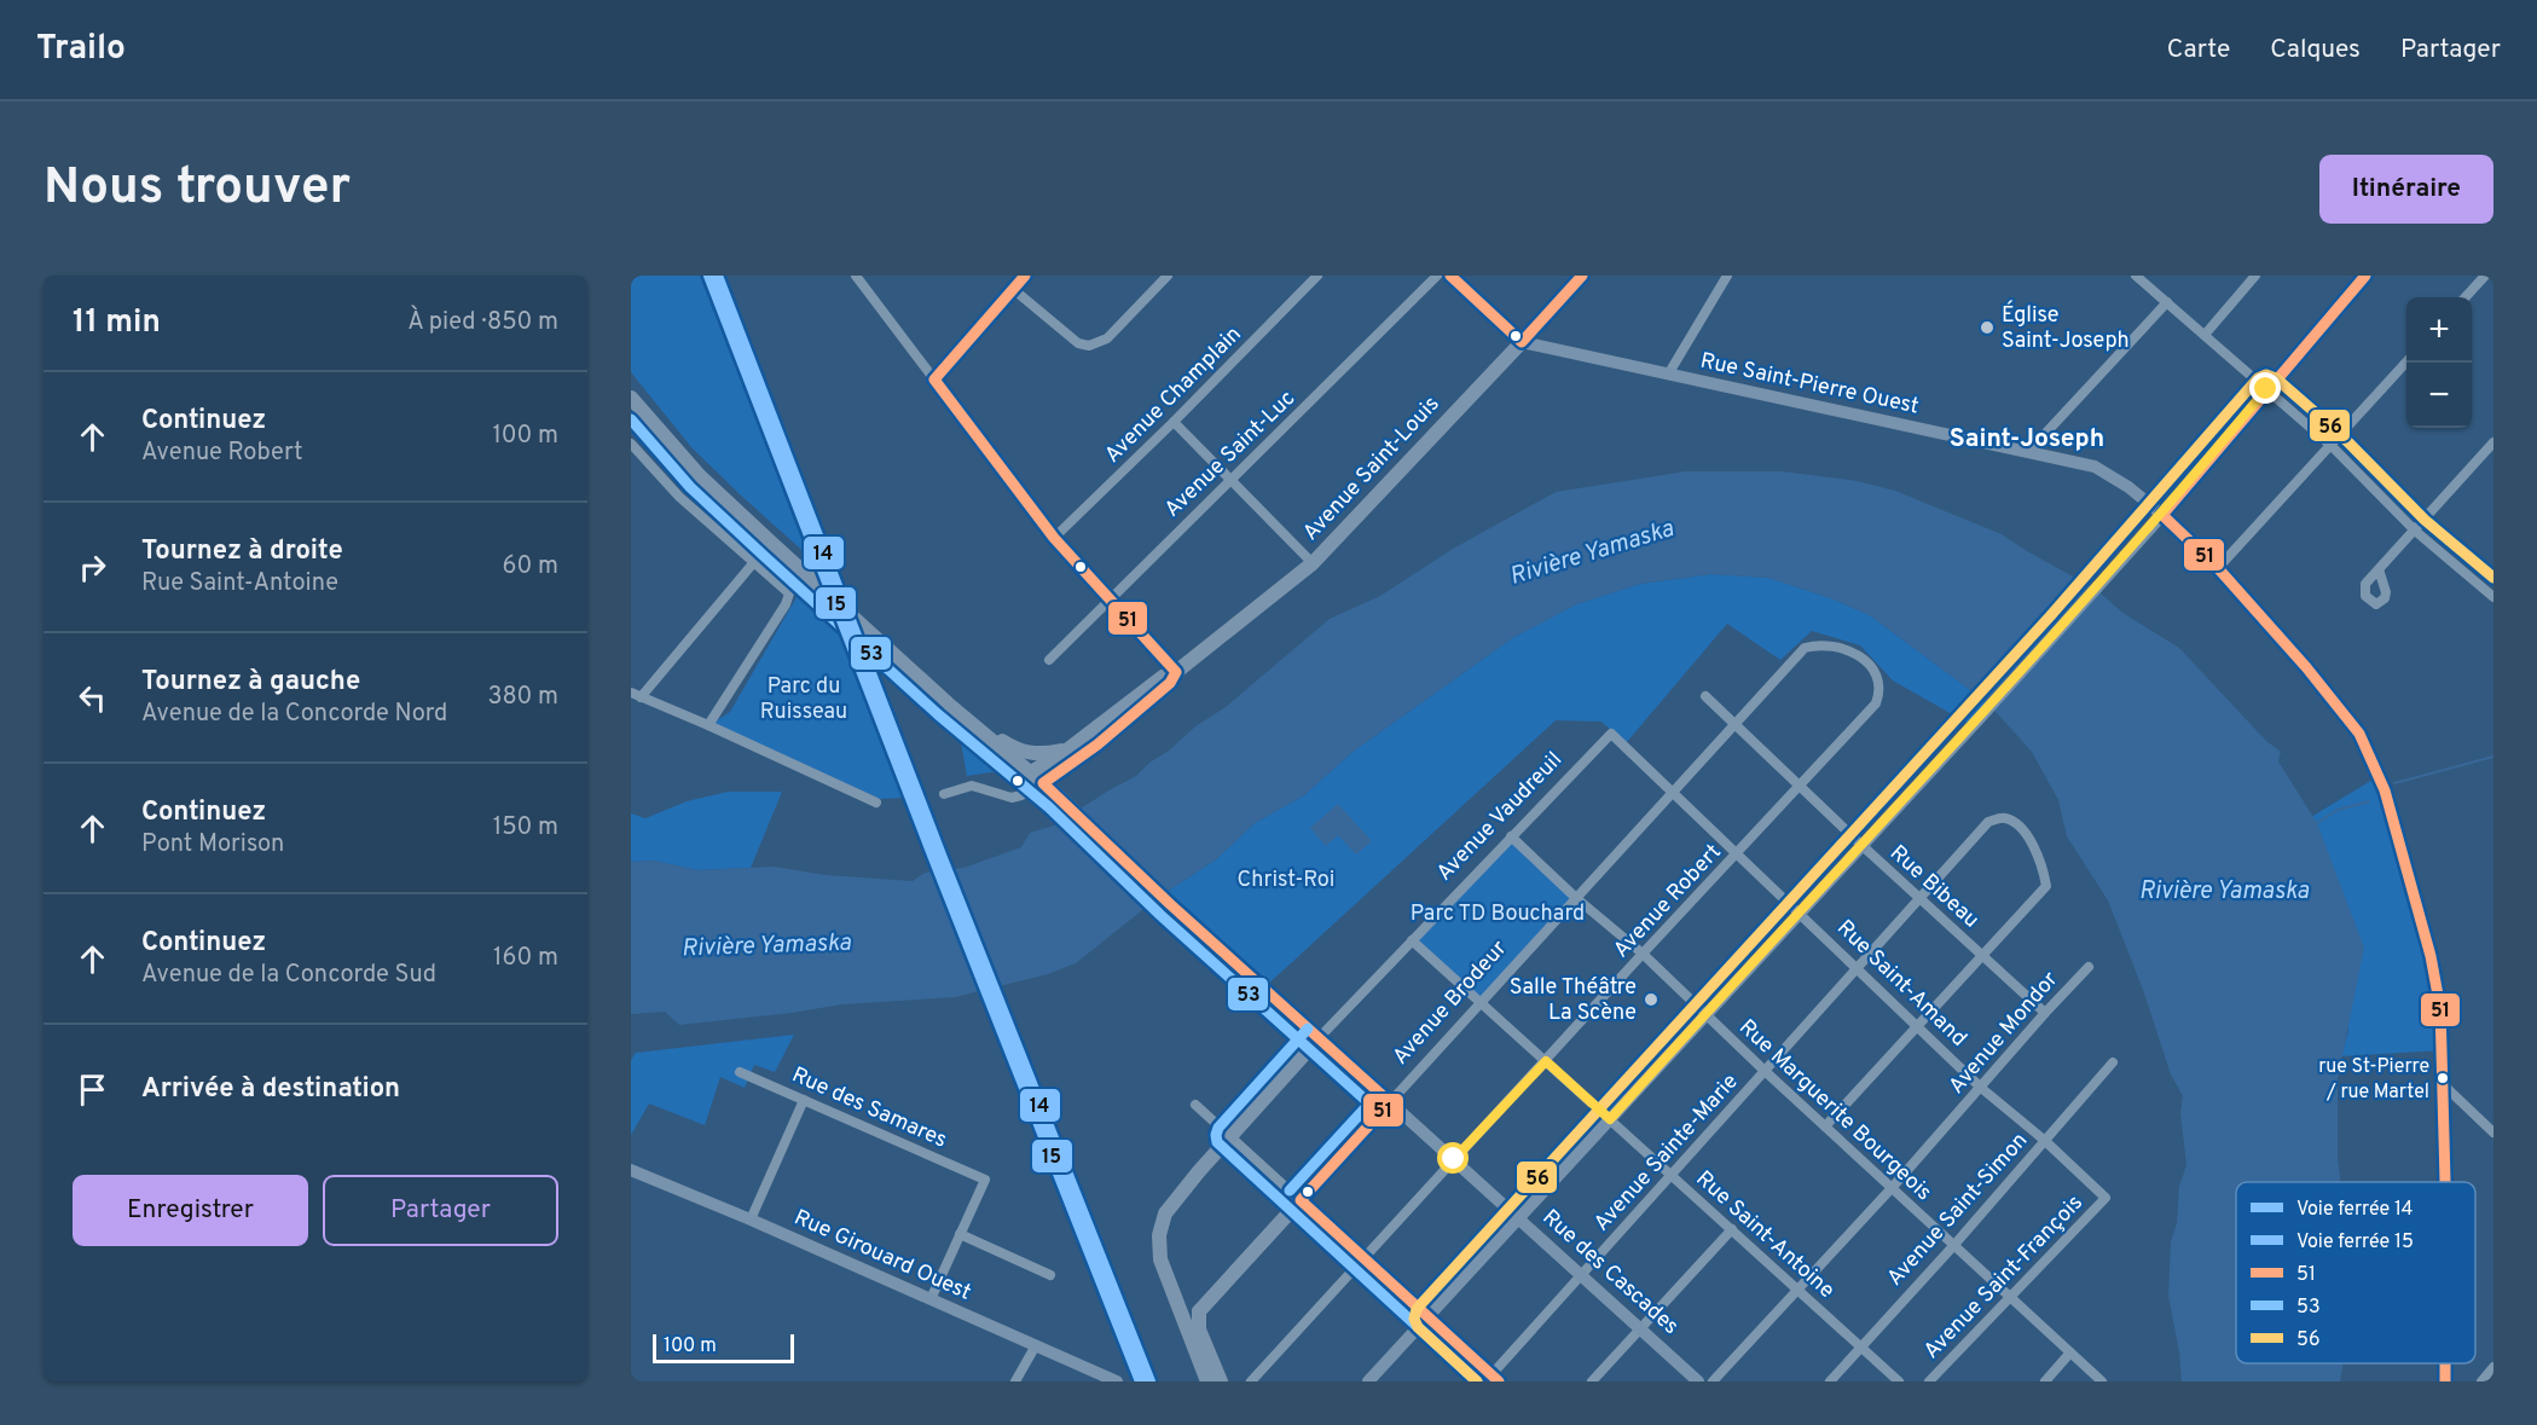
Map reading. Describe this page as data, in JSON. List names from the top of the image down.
{
  "streets": {
    "main road": [
      "Avenue Saint-Louis",
      "Avenue Vaudreuil",
      "Avenue Brodeur",
      "Rue des Cascades"
    ],
    "street": [
      "Rue Saint-Pierre Ouest",
      "Avenue Champlain",
      "Avenue Saint-Luc",
      "Rue Bibeau",
      "Avenue Robert",
      "Rue Saint-Amand",
      "Avenue Mondor",
      "Rue des Samares",
      "Rue Marguerite Bourgeois",
      "Avenue Sainte-Marie",
      "Avenue Saint-Simon",
      "Rue Saint-Antoine",
      "Rue Girouard Ouest",
      "Avenue Saint-François"
    ]
  },
  "crossings": [
    ["Rue Saint-Pierre Ouest", "Avenue Saint-Louis"],
    ["Avenue Saint-Louis", "Rue des Cascades"],
    ["Avenue Vaudreuil", "Rue Saint-Amand"],
    ["Avenue Vaudreuil", "Rue Marguerite Bourgeois"],
    ["Avenue Vaudreuil", "Rue Saint-Antoine"],
    ["Avenue Vaudreuil", "Rue des Cascades"],
    ["Rue Bibeau", "Avenue Robert"],
    ["Rue Bibeau", "Avenue Brodeur"],
    ["Rue Bibeau", "Avenue Mondor"],
    ["Rue Bibeau", "Avenue Sainte-Marie"],
    ["Avenue Robert", "Rue Saint-Amand"],
    ["Avenue Robert", "Avenue Brodeur"],
    ["Avenue Robert", "Rue Marguerite Bourgeois"],
    ["Avenue Robert", "Rue Saint-Antoine"],
    ["Avenue Robert", "Rue des Cascades"],
    ["Rue Saint-Amand", "Avenue Brodeur"],
    ["Rue Saint-Amand", "Avenue Mondor"],
    ["Rue Saint-Amand", "Avenue Sainte-Marie"],
    ["Rue Saint-Amand", "Avenue Saint-Simon"],
    ["Rue Saint-Amand", "Avenue Saint-François"],
    ["Avenue Brodeur", "Rue Marguerite Bourgeois"],
    ["Avenue Brodeur", "Rue Saint-Antoine"],
    ["Avenue Brodeur", "Rue des Cascades"],
    ["Avenue Mondor", "Rue Marguerite Bourgeois"],
    ["Avenue Mondor", "Rue Saint-Antoine"],
    ["Rue Marguerite Bourgeois", "Avenue Sainte-Marie"],
    ["Rue Marguerite Bourgeois", "Avenue Saint-Simon"],
    ["Rue Marguerite Bourgeois", "Avenue Saint-François"],
    ["Avenue Sainte-Marie", "Rue Saint-Antoine"],
    ["Avenue Sainte-Marie", "Rue des Cascades"],
    ["Avenue Saint-Simon", "Rue Saint-Antoine"]
  ],
  "districts": ["Saint-Joseph"],
  "water": ["Rivière Yamaska"],
  "parks": ["Parc du Ruisseau", "Christ-Roi", "Parc TD Bouchard"],
  "places": ["Église Saint-Joseph", "Salle Théâtre La Scène", "rue St-Pierre / rue Martel"],
  "lines": [
    "rail line 14",
    "rail line 15",
    "transit line 51",
    "transit line 56",
    "transit line 53"
  ],
  "legend": [
    "Voie ferrée 14",
    "Voie ferrée 15",
    "51",
    "53",
    "56"
  ],
  "scale_bar": "100 m",
  "page": {
    "header": "Trailo",
    "nav": ["Carte", "Calques", "Partager"],
    "buttons": [
      "Itinéraire",
      ["Enregistrer", "Partager"]
    ],
    "title": "Nous trouver",
    "heading": ["11 min", "À pied · 850 m"],
    "map_buttons": ["+", "−"],
    "list": [
      ["Continuez", "Avenue Robert", "100 m"],
      ["Tournez à droite", "Rue Saint-Antoine", "60 m"],
      ["Tournez à gauche", "Avenue de la Concorde Nord", "380 m"],
      ["Continuez", "Pont Morison", "150 m"],
      ["Continuez", "Avenue de la Concorde Sud", "160 m"],
      "Arrivée à destination"
    ],
    "scale": "100 m"
  }
}
